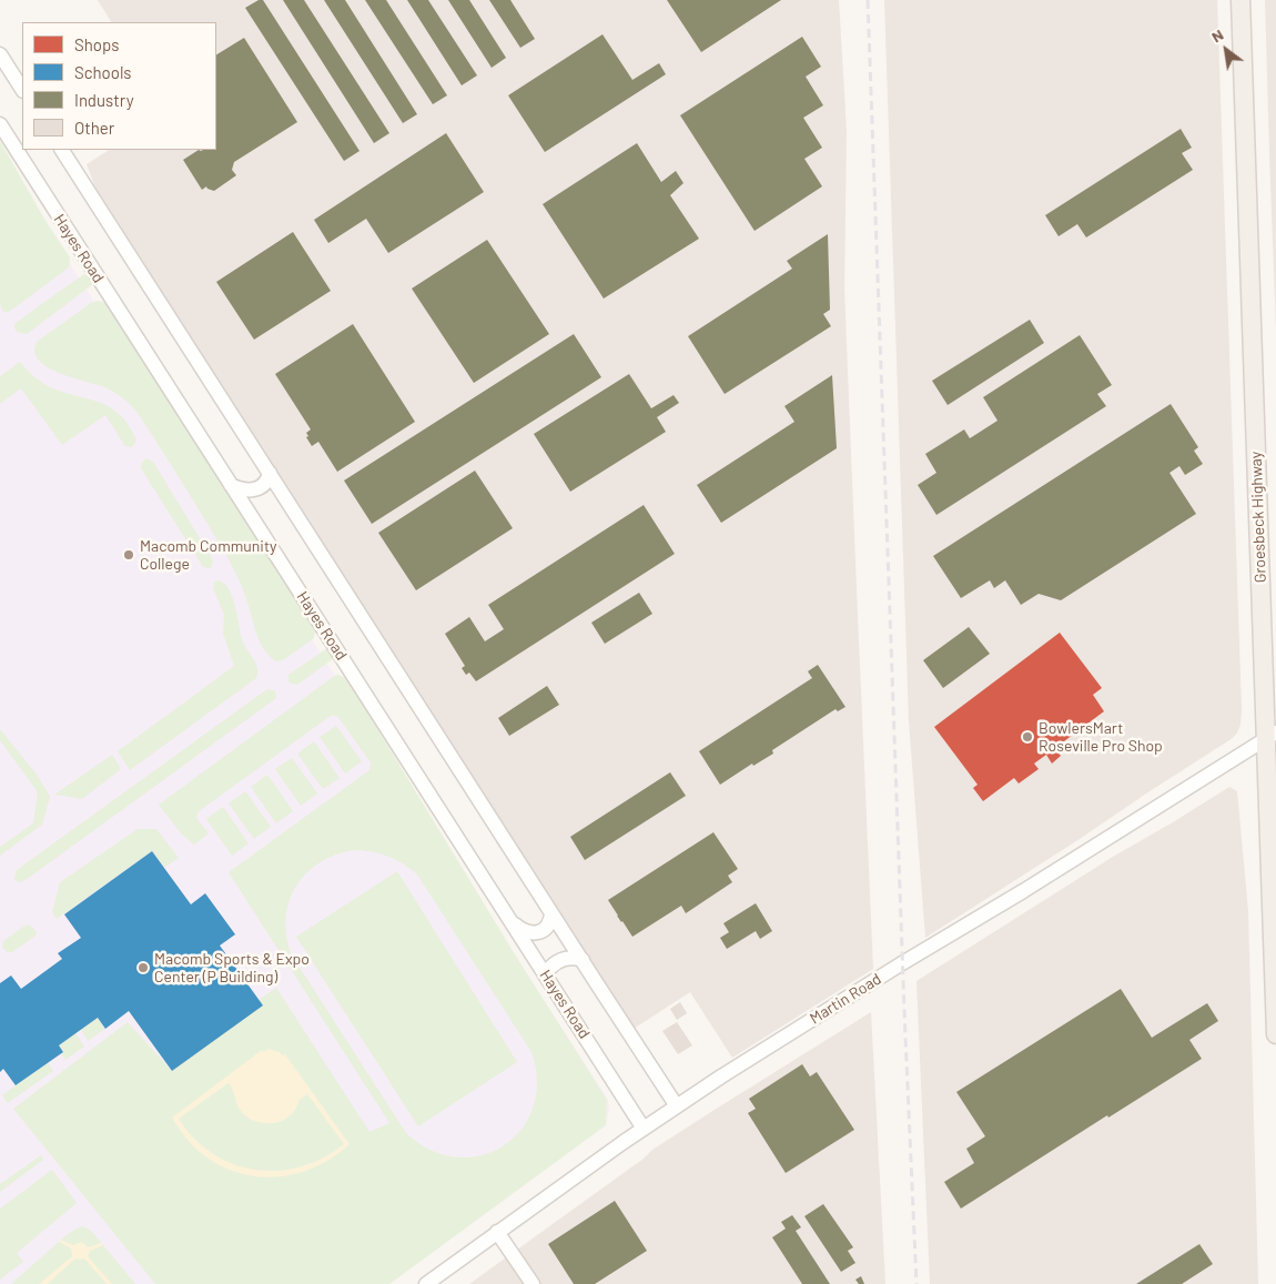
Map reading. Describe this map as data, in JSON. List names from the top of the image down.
{
  "streets": {
    "main road": ["Groesbeck Highway"],
    "street": ["Hayes Road", "Martin Road"]
  },
  "crossings": [
    ["Hayes Road", "Martin Road"],
    ["Groesbeck Highway", "Martin Road"]
  ],
  "places": ["Macomb Community College", "BowlersMart Roseville Pro Shop", "Macomb Sports & Expo Center (P Building)"],
  "legend": [
    "Shops",
    "Schools",
    "Industry",
    "Other"
  ],
  "north": "top left"
}
